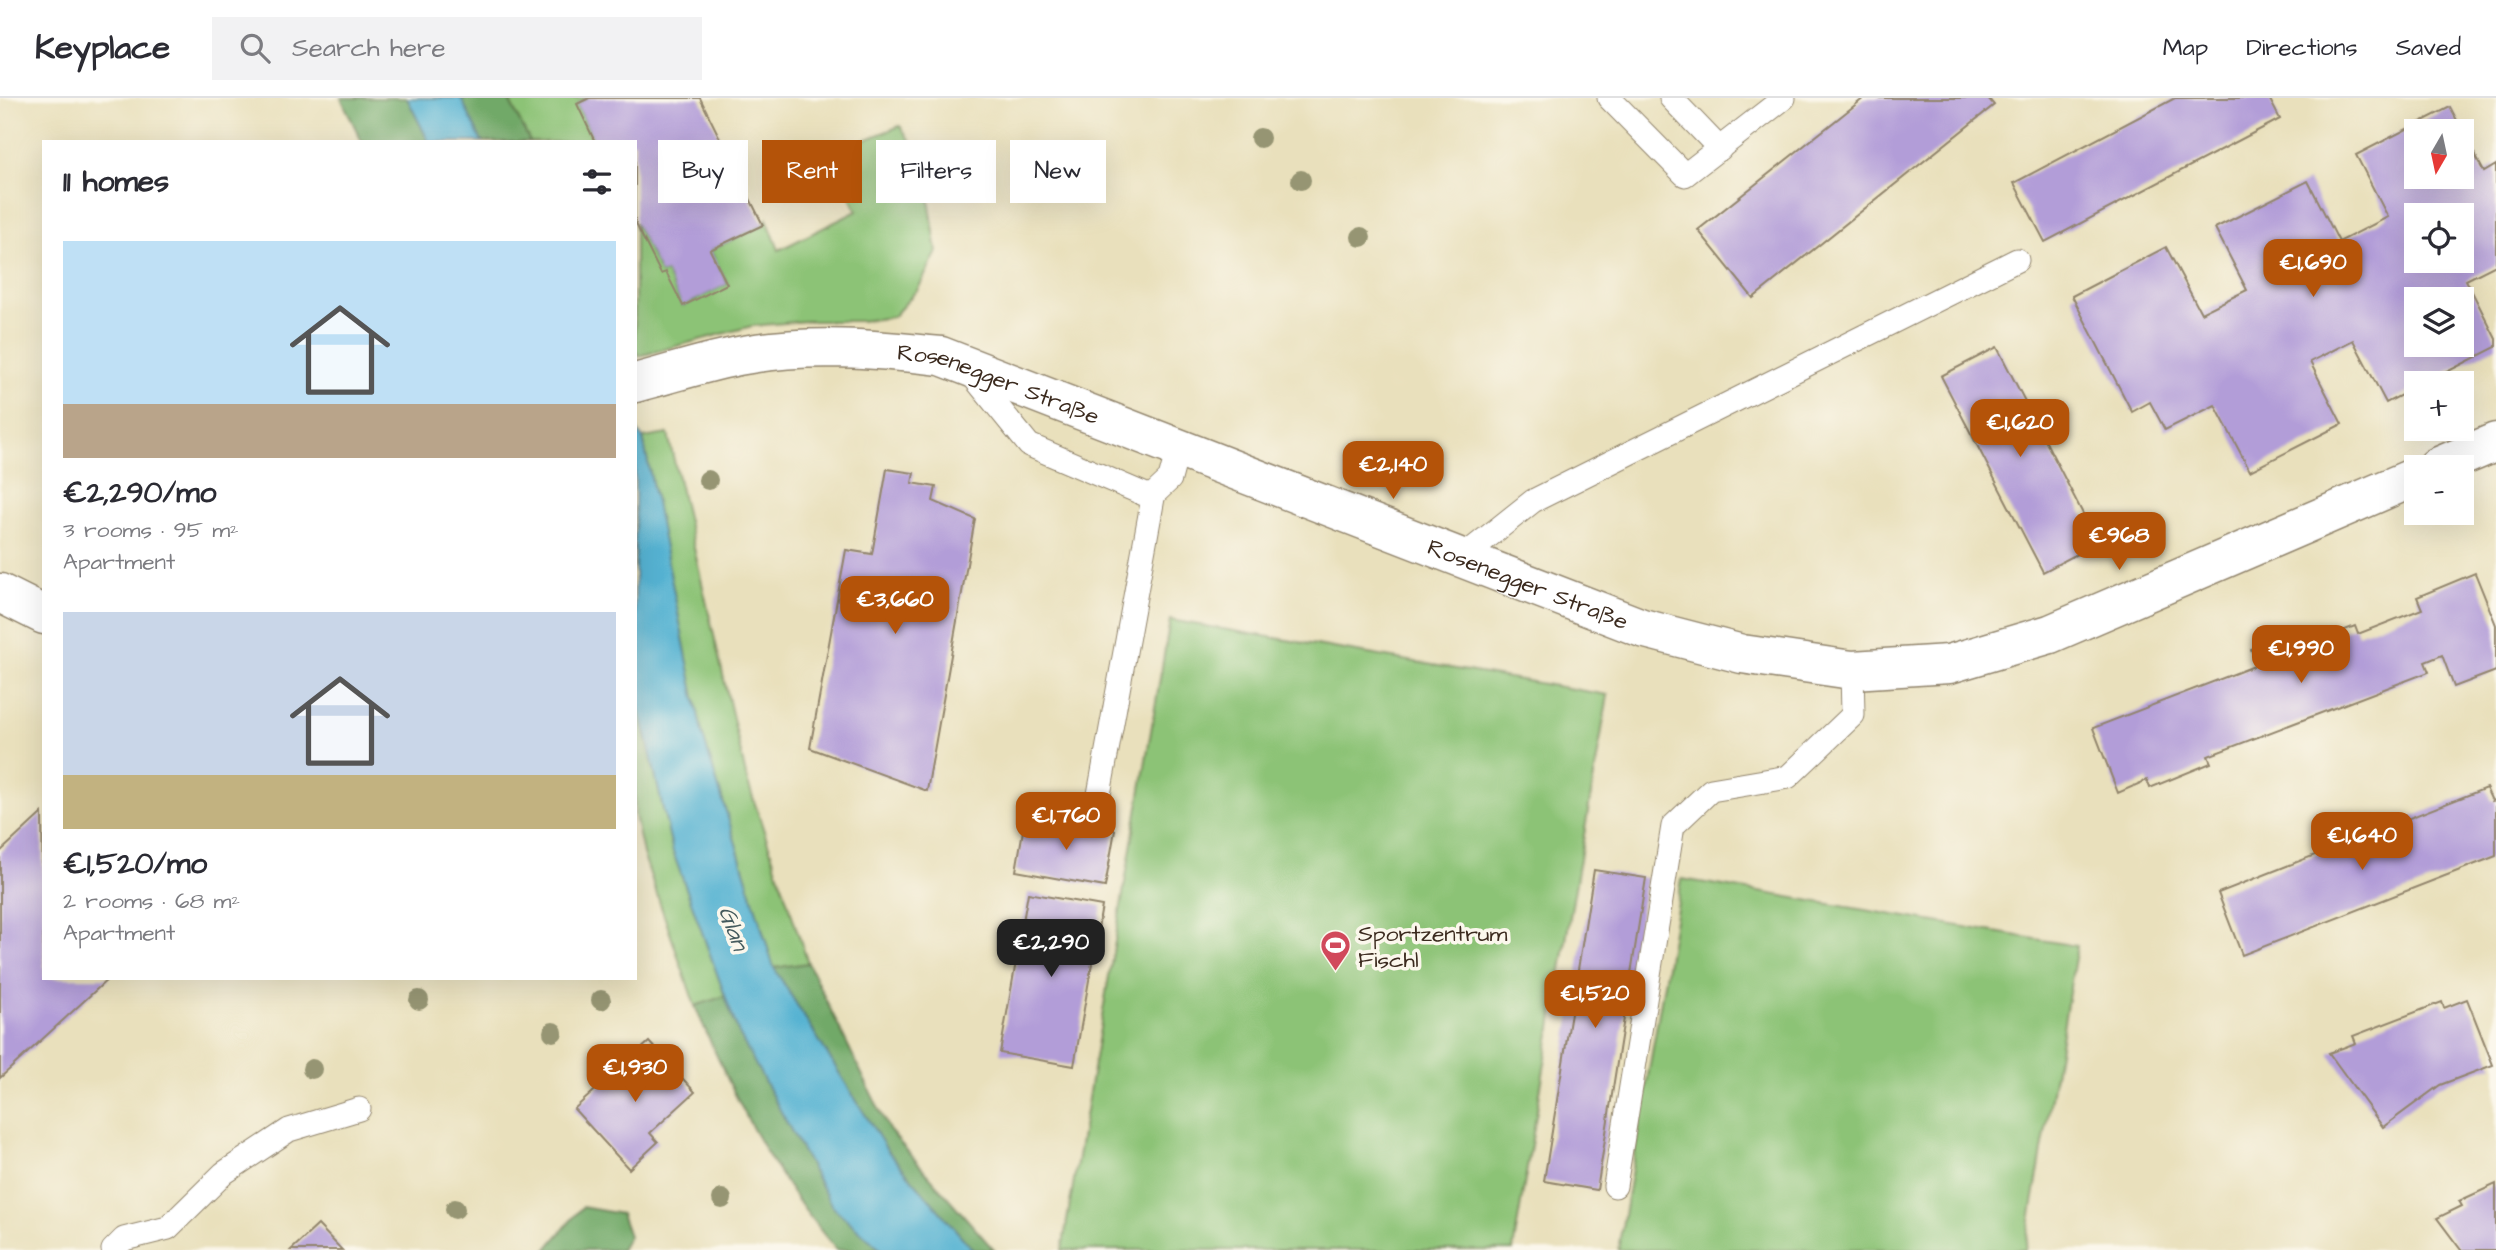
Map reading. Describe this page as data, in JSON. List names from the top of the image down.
{
  "streets": {
    "street": ["Rosenegger Straße"]
  },
  "water": ["Glan"],
  "places": {
    "sports": ["Sportzentrum Fischl"]
  },
  "north": "bottom",
  "page": {
    "header": "Keyplace",
    "search": "Search here",
    "nav": ["Map", "Directions", "Saved"],
    "map_buttons": ["+", "−"],
    "chip": [
      "Buy",
      "Rent",
      "Filters",
      "New"
    ],
    "heading": "11 homes",
    "list": [
      {
        "name": "€2,290/mo",
        "note": "3 rooms · 95 m² · Apartment"
      },
      {
        "name": "€1,520/mo",
        "note": "2 rooms · 68 m² · Apartment"
      }
    ],
    "price": [
      "€1,690",
      "€1,620",
      "€2,140",
      "€968",
      "€3,660",
      "€1,990",
      "€1,760",
      "€1,640",
      "€2,290",
      "€1,520",
      "€1,930"
    ]
  }
}
